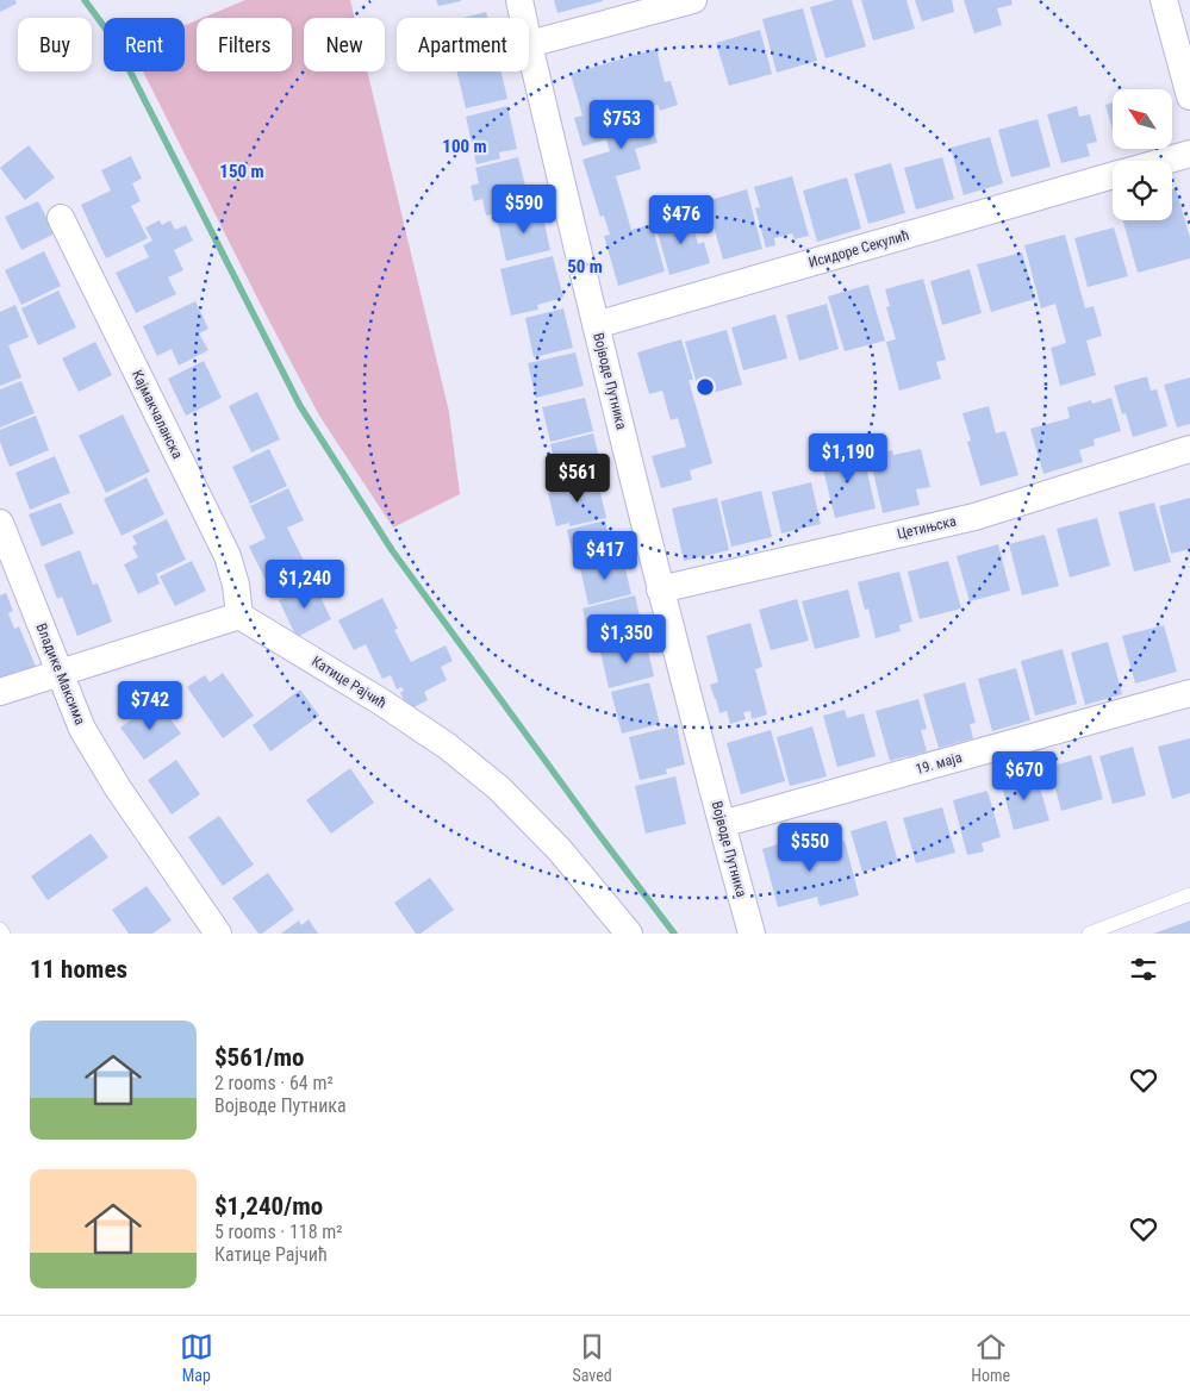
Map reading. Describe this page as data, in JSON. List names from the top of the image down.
{
  "streets": {
    "street": [
      "Исидоре Секулић",
      "Војводе Путника",
      "Кајмакчаланска",
      "Цетињска",
      "Владике Максима",
      "Катице Рајчић",
      "19. маја"
    ]
  },
  "crossings": [
    ["Исидоре Секулић", "Војводе Путника"],
    ["Војводе Путника", "Цетињска"],
    ["Војводе Путника", "19. маја"],
    ["Кајмакчаланска", "Катице Рајчић"]
  ],
  "north": "top left",
  "page": {
    "chip": [
      "Buy",
      "Rent",
      "Filters",
      "New",
      "Apartment"
    ],
    "price": [
      "$753",
      "$590",
      "$476",
      "$1,190",
      "$561",
      "$417",
      "$1,240",
      "$1,350",
      "$742",
      "$670",
      "$550"
    ],
    "heading": "11 homes",
    "list": [
      {
        "name": "$561/mo",
        "note": "2 rooms · 64 m² · Војводе Путника"
      },
      {
        "name": "$1,240/mo",
        "note": "5 rooms · 118 m² · Катице Рајчић"
      }
    ],
    "tabs": ["Map", "Saved", "Home"]
  },
  "rings": ["100 m", "150 m", "50 m"]
}
